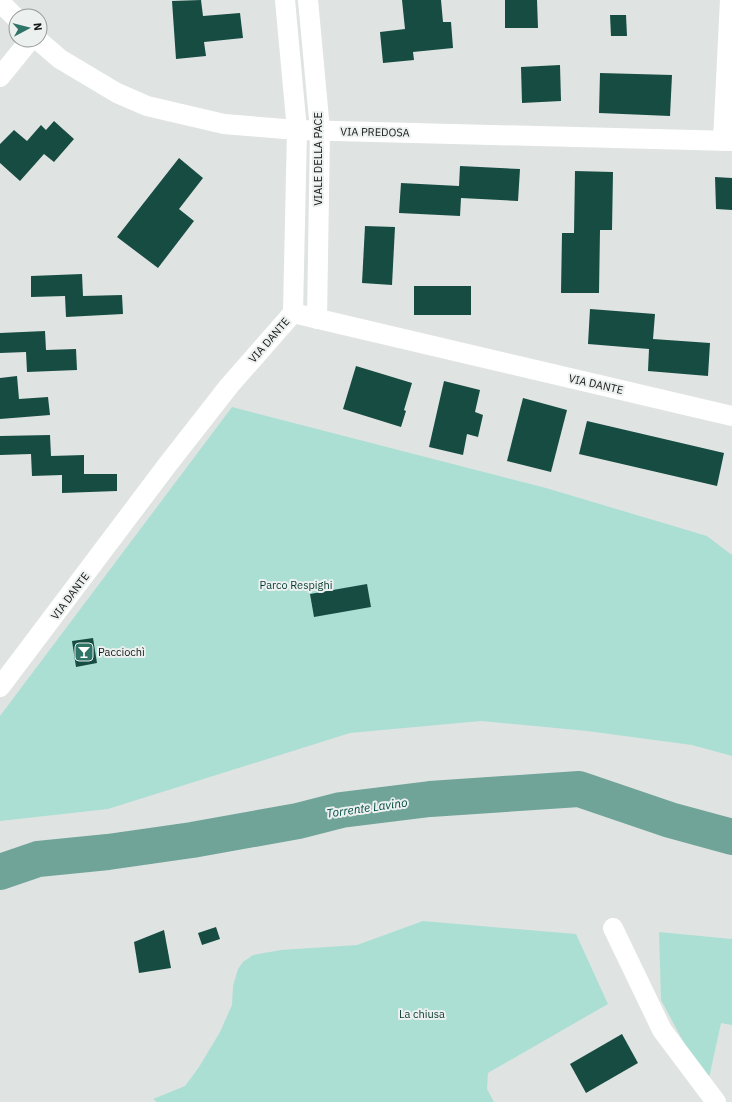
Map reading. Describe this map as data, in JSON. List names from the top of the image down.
{
  "streets": {
    "street": ["VIA PREDOSA", "VIALE DELLA PACE", "VIA DANTE"]
  },
  "crossings": [
    ["VIA PREDOSA", "VIALE DELLA PACE"],
    ["VIALE DELLA PACE", "VIA DANTE"]
  ],
  "water": ["Torrente Lavino"],
  "parks": ["Parco Respighi", "La chiusa"],
  "places": {
    "bar": ["Pacciochì"]
  },
  "north": "right"
}
